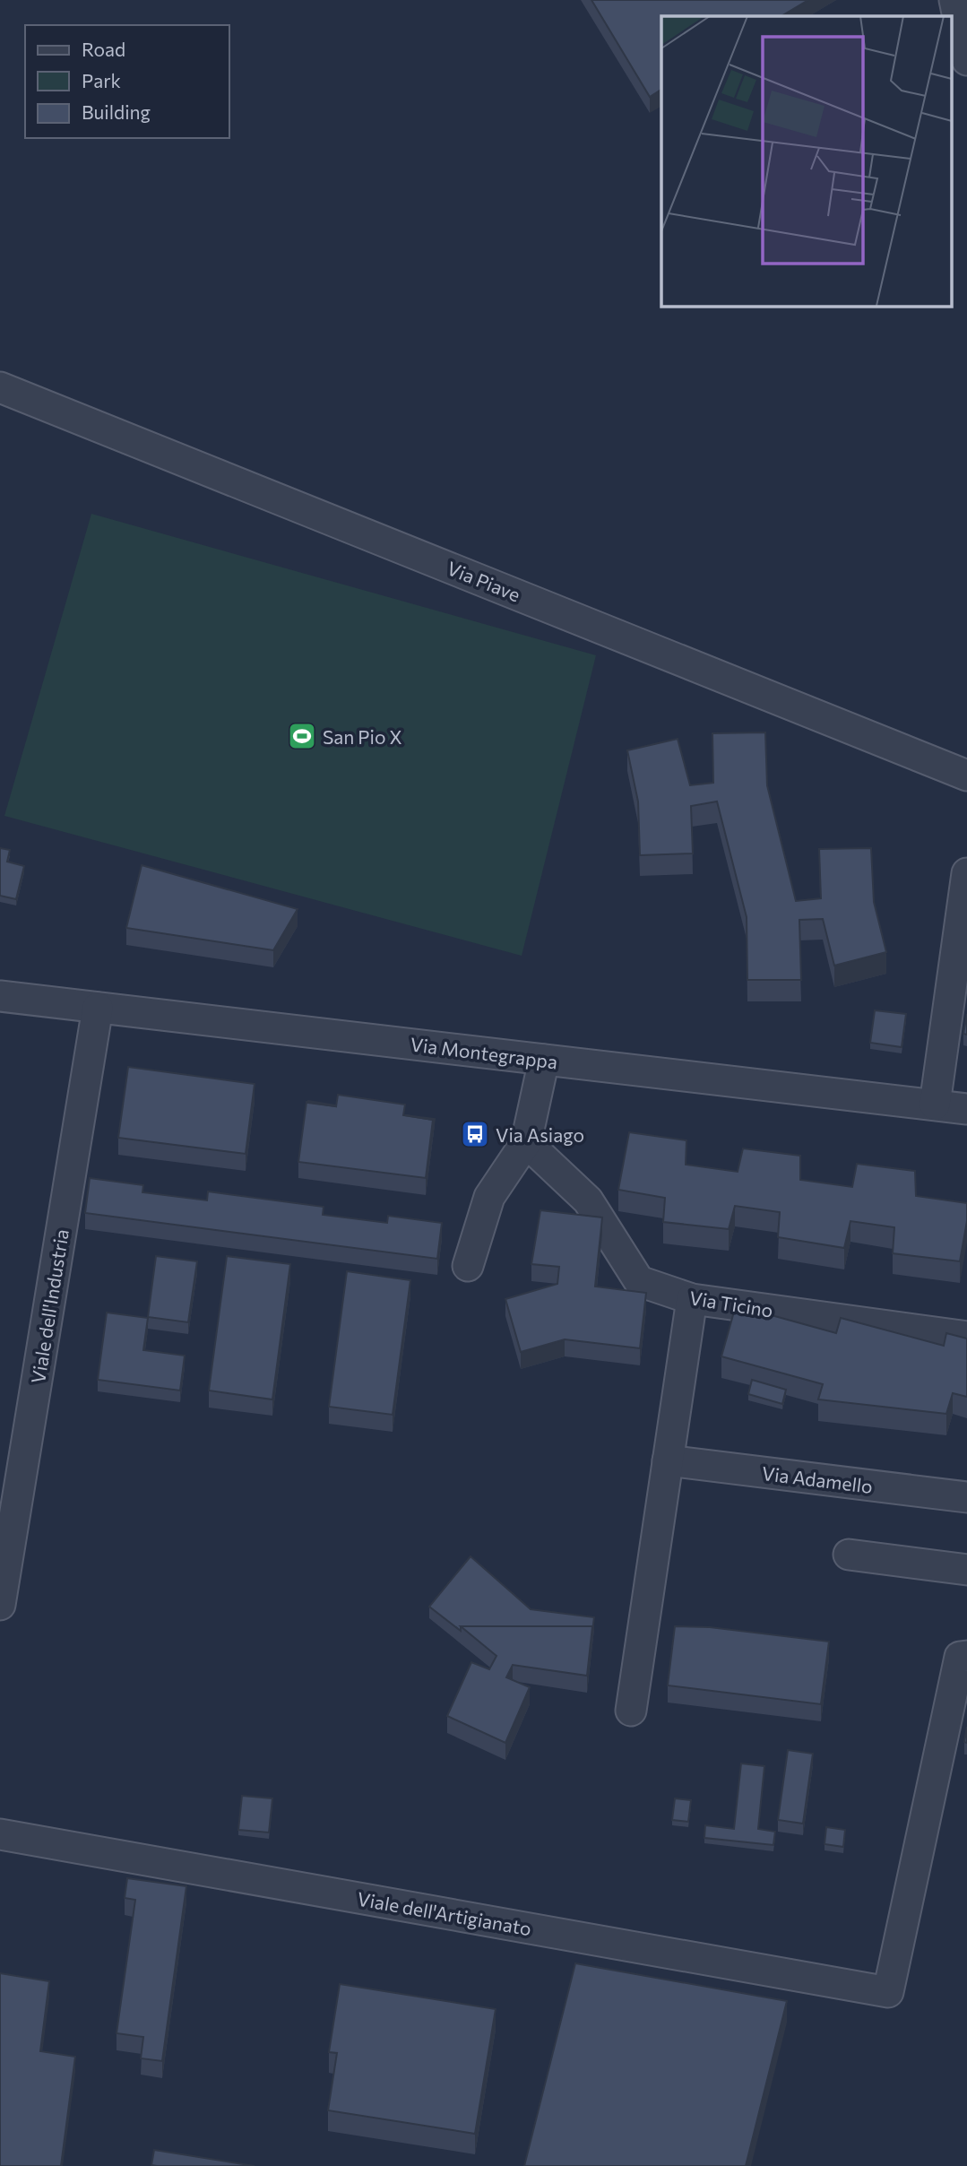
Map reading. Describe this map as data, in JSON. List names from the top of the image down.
{
  "streets": {
    "street": [
      "Via Piave",
      "Via Montegrappa",
      "Via Ticino",
      "Viale dell'Industria",
      "Via Adamello",
      "Viale dell'Artigianato"
    ]
  },
  "crossings": [
    ["Via Montegrappa", "Viale dell'Industria"]
  ],
  "places": {
    "sports": ["San Pio X"],
    "bus stop": ["Via Asiago"]
  },
  "legend": ["Road", "Park", "Building"]
}
